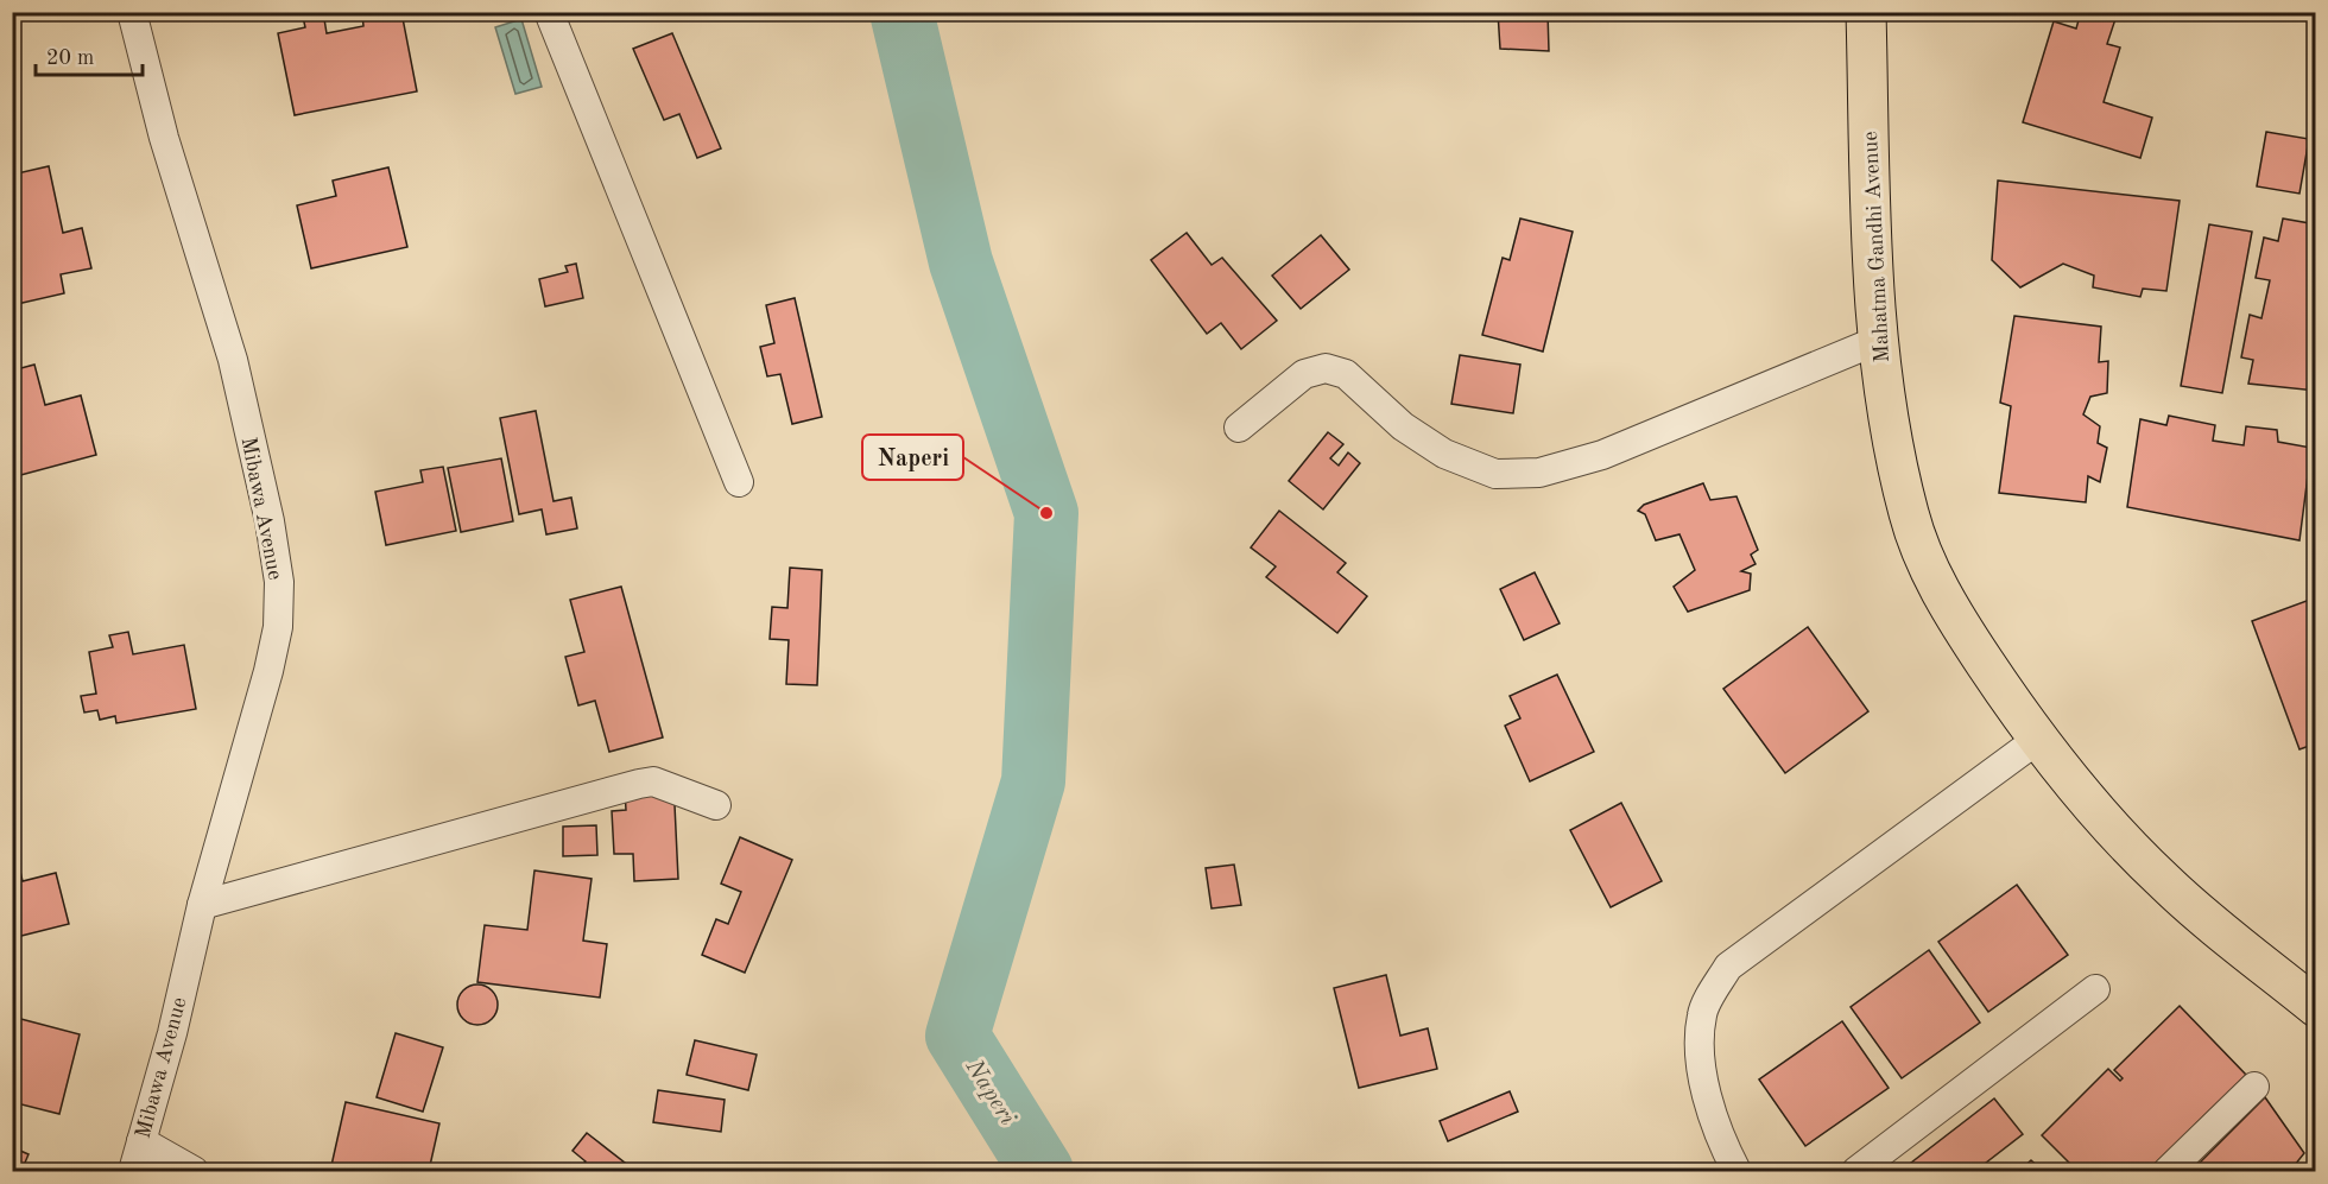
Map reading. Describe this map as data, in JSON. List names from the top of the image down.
{
  "streets": {
    "main road": ["Mahatma Gandhi Avenue"],
    "street": ["Mibawa Avenue"]
  },
  "water": ["Naperi"],
  "places": ["Naperi"],
  "scale_bar": "20 m"
}
